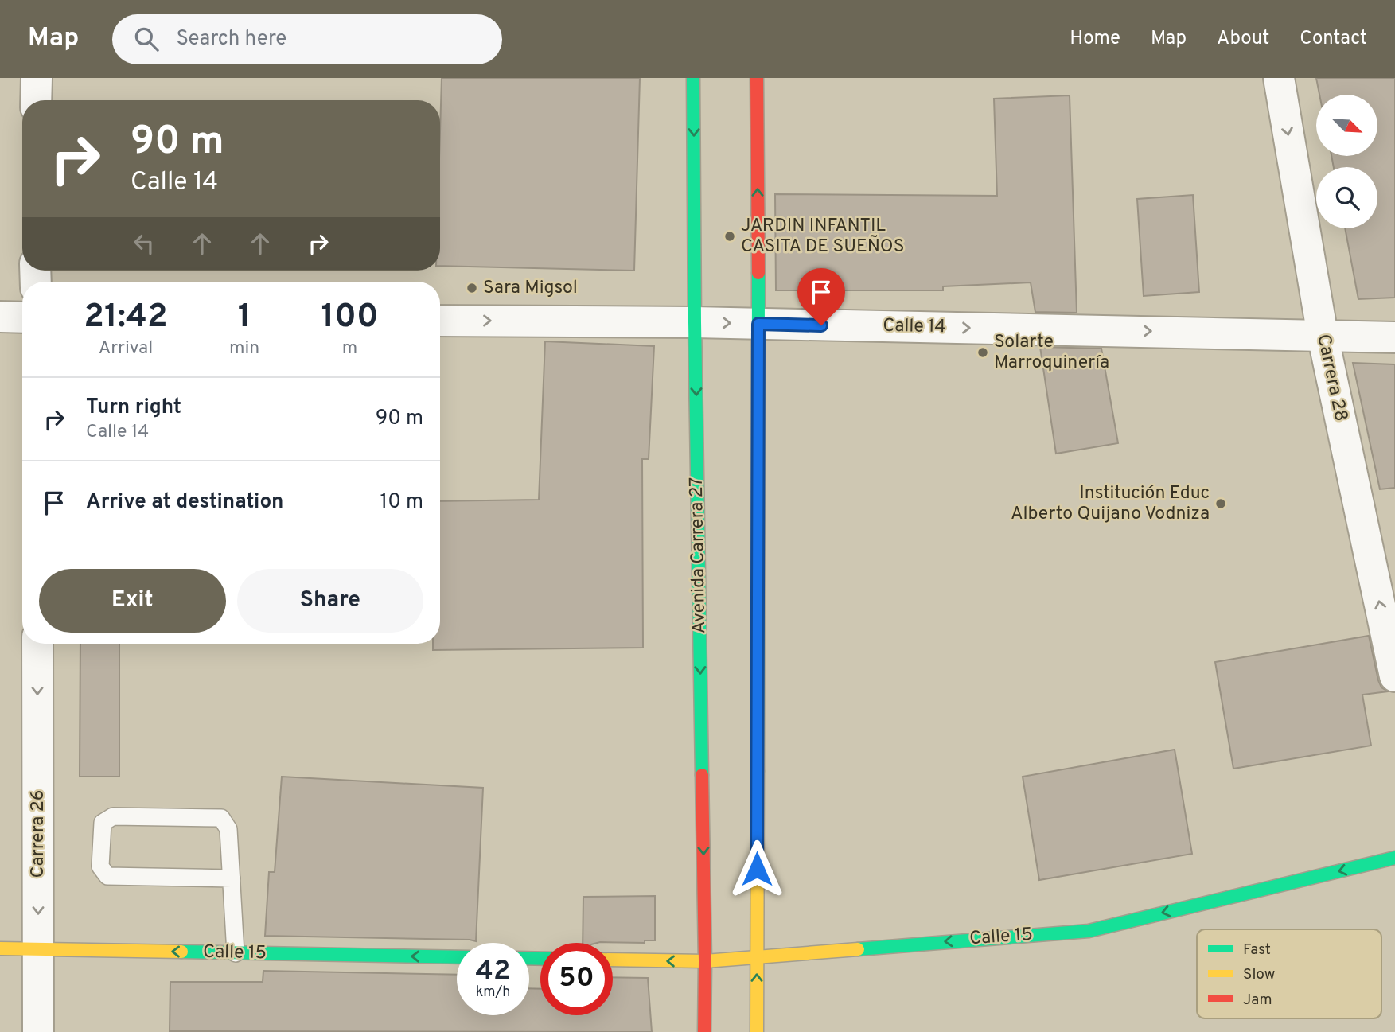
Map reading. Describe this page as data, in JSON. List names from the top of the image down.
{
  "streets": {
    "main road": ["Avenida Carrera 27", "Calle 15"],
    "street": ["Calle 14", "Carrera 28", "Carrera 26"]
  },
  "crossings": [
    ["Calle 14", "Carrera 28"],
    ["Calle 14", "Avenida Carrera 27"],
    ["Avenida Carrera 27", "Calle 15"],
    ["Carrera 26", "Calle 15"]
  ],
  "one_way": ["Calle 14", "Carrera 26", "Calle 15"],
  "places": [
    "JARDIN INFANTIL CASITA DE SUEÑOS",
    "Sara Migsol",
    "Solarte Marroquinería",
    "Institución Educ Alberto Quijano Vodniza"
  ],
  "legend": ["Fast", "Slow", "Jam"],
  "north": "bottom right",
  "page": {
    "header": "Map",
    "search": "Search here",
    "nav": [
      "Home",
      "Map",
      "About",
      "Contact"
    ],
    "turn": ["90 m", "Calle 14"],
    "eta": [
      "21:42",
      "Arrival",
      "1",
      "min",
      "100",
      "m"
    ],
    "list": [
      {
        "name": "Turn right",
        "note": "Calle 14",
        "value": "90 m"
      },
      {
        "name": "Arrive at destination",
        "value": "10 m"
      }
    ],
    "buttons": ["Exit", "Share"],
    "speed": "42 km/h",
    "limit": "50"
  }
}
